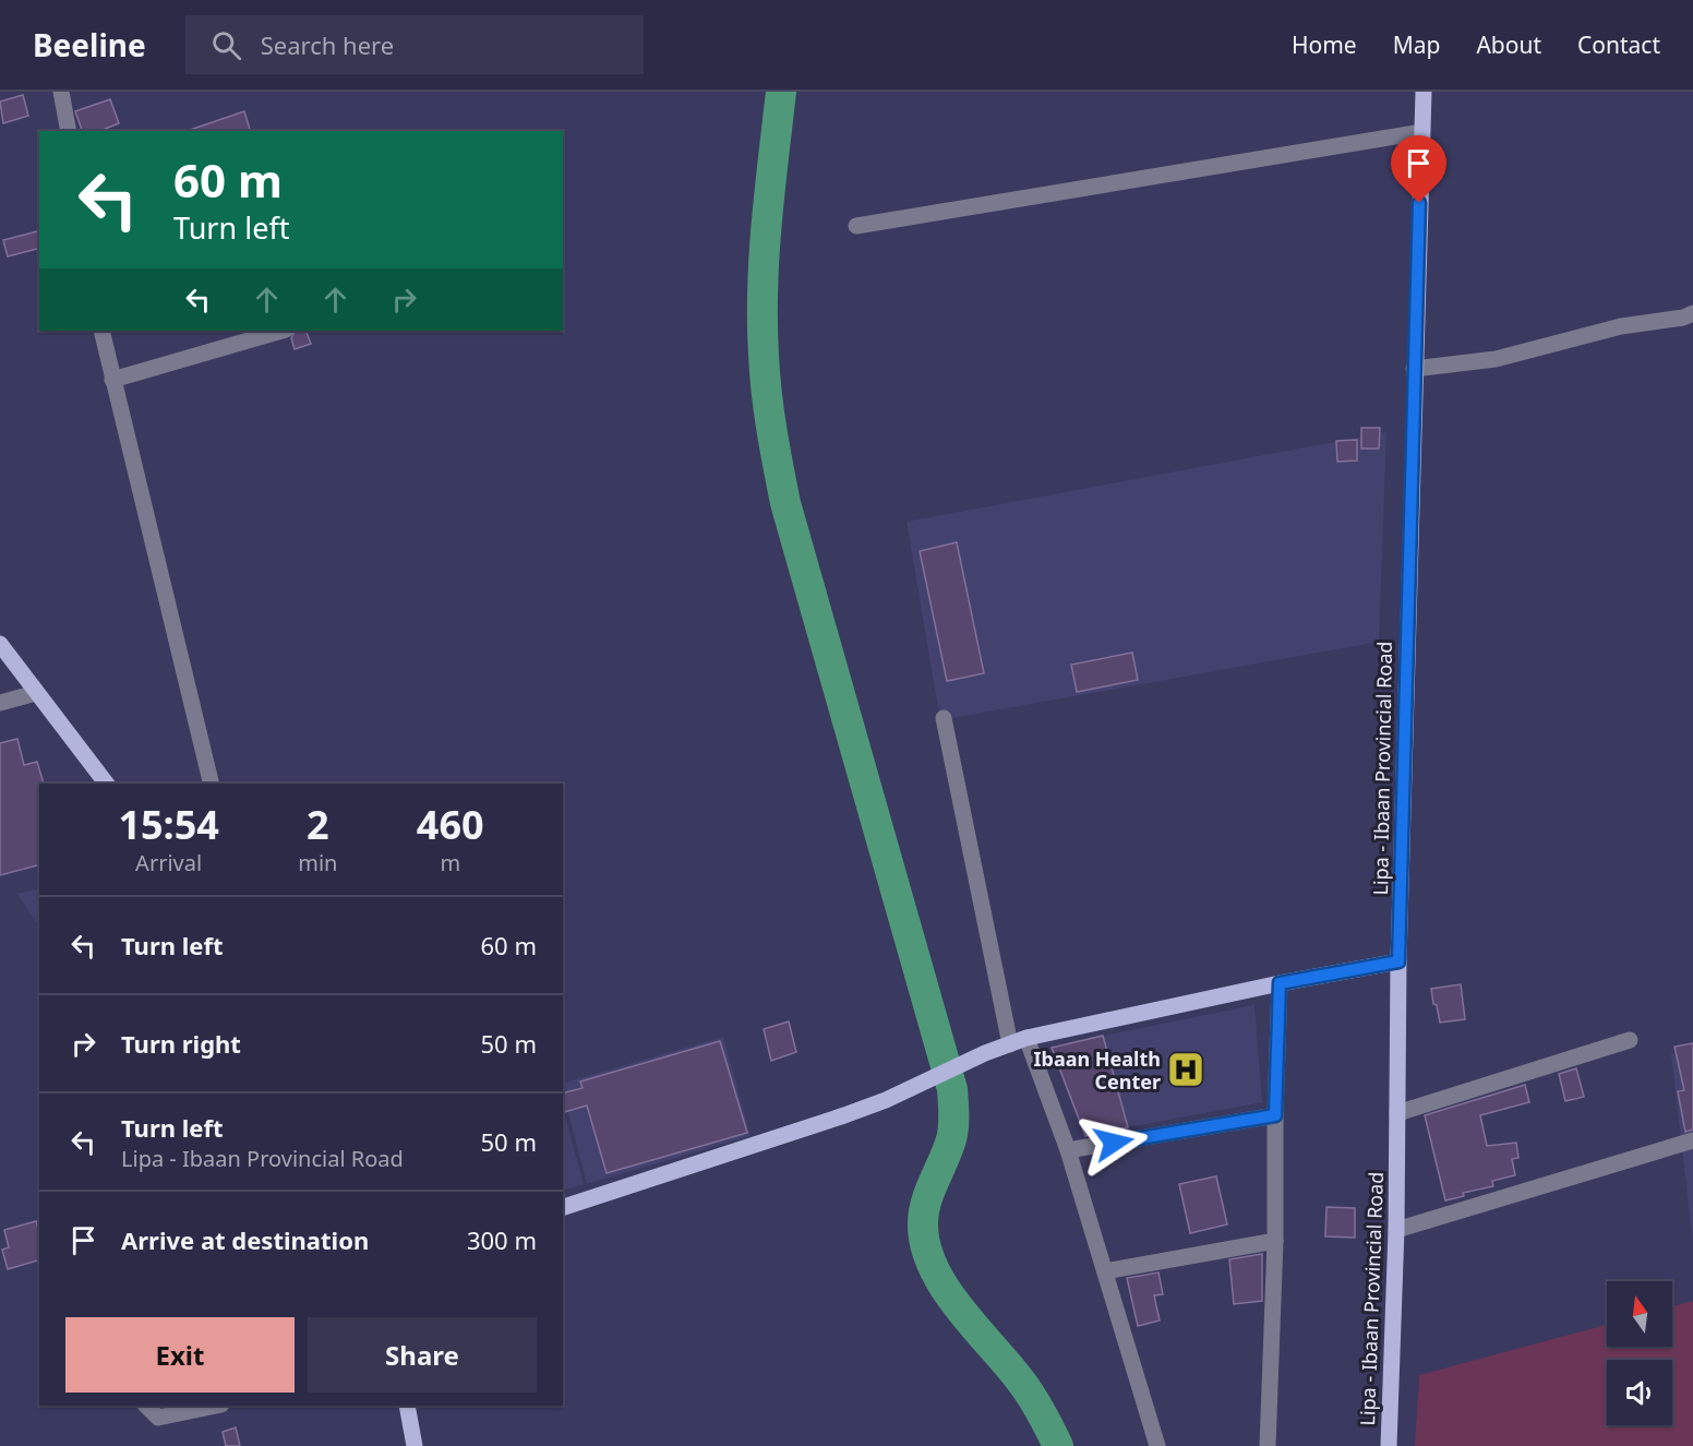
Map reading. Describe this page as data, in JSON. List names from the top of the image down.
{
  "streets": {
    "main road": ["Lipa - Ibaan Provincial Road"]
  },
  "places": {
    "hospital": ["Ibaan Health Center"]
  },
  "north": "top",
  "page": {
    "header": "Beeline",
    "search": "Search here",
    "nav": [
      "Home",
      "Map",
      "About",
      "Contact"
    ],
    "turn": ["60 m", "Turn left"],
    "eta": [
      "15:54",
      "Arrival",
      "2",
      "min",
      "460",
      "m"
    ],
    "list": [
      {
        "name": "Turn left",
        "value": "60 m"
      },
      {
        "name": "Turn right",
        "value": "50 m"
      },
      {
        "name": "Turn left",
        "note": "Lipa - Ibaan Provincial Road",
        "value": "50 m"
      },
      {
        "name": "Arrive at destination",
        "value": "300 m"
      }
    ],
    "buttons": ["Exit", "Share"]
  }
}
